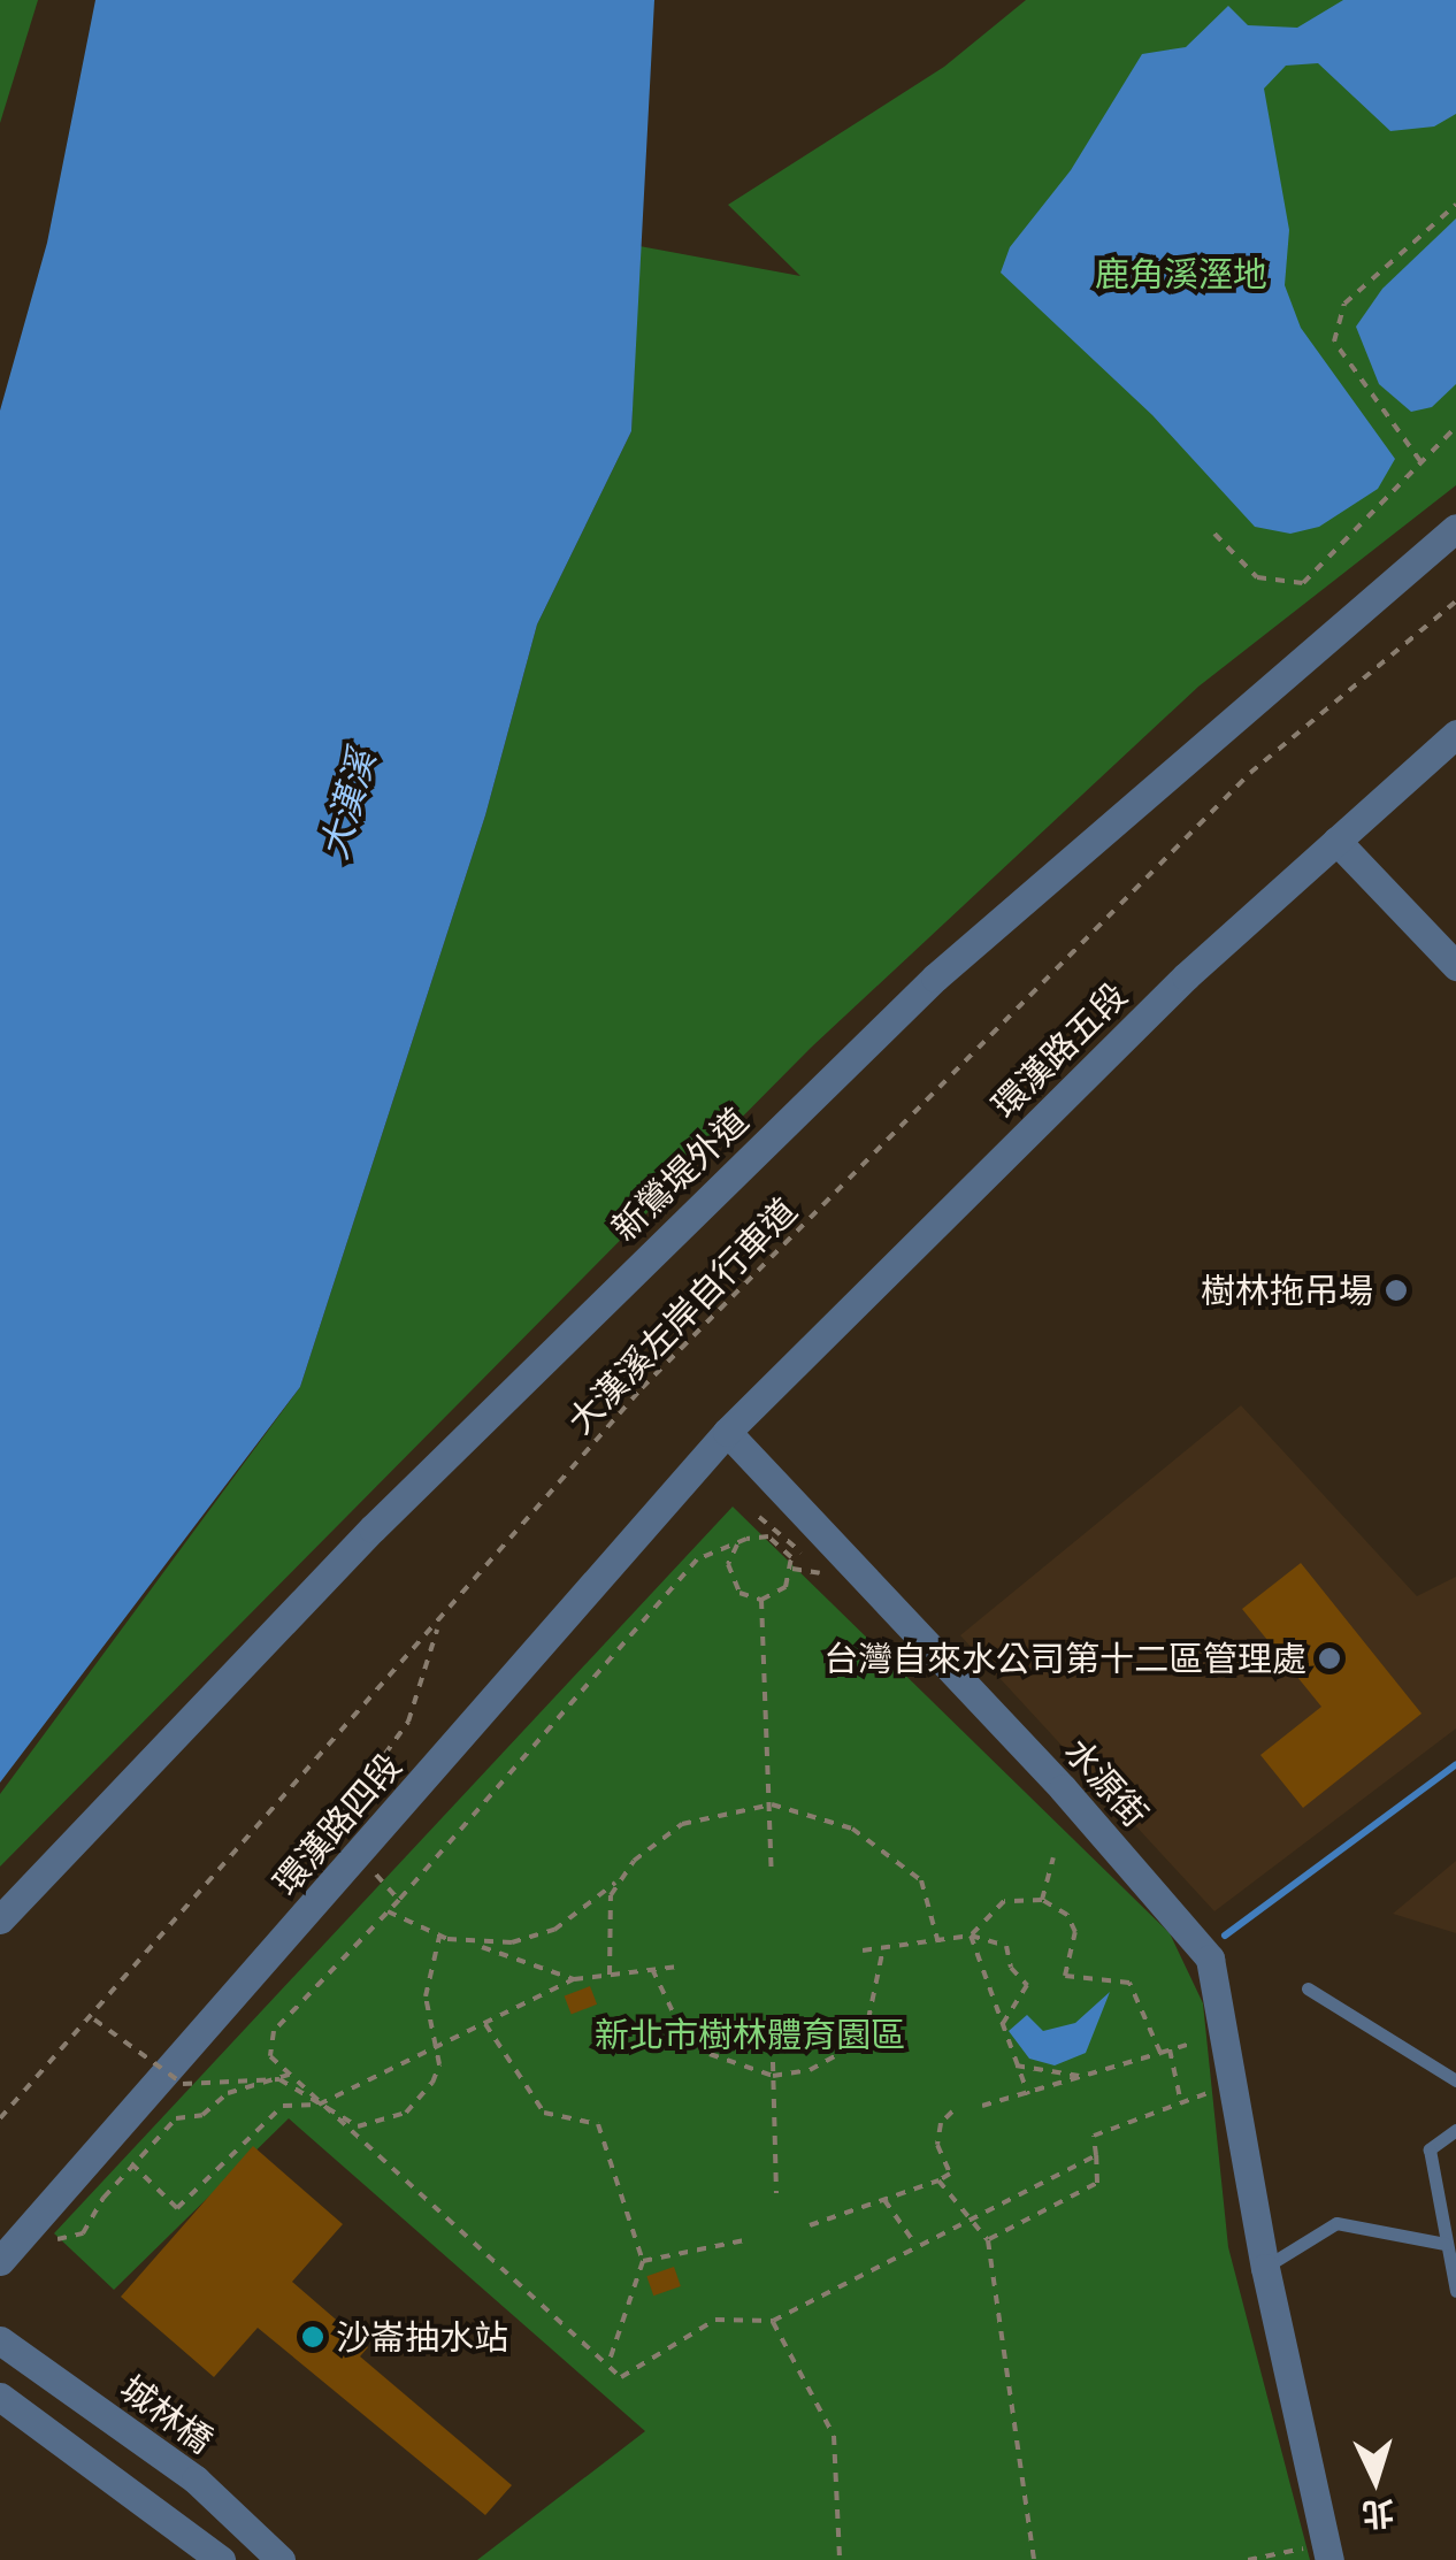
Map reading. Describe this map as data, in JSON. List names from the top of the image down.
{
  "streets": {
    "street": [
      "環漢路五段",
      "新鶯堤外道",
      "水源街",
      "環漢路四段",
      "城林橋"
    ],
    "path": ["大漢溪左岸自行車道"]
  },
  "crossings": [
    ["環漢路五段", "水源街"],
    ["環漢路五段", "環漢路四段"],
    ["水源街", "環漢路四段"]
  ],
  "water": ["大漢溪"],
  "parks": ["鹿角溪溼地", "新北市樹林體育園區"],
  "places": ["樹林拖吊場", "台灣自來水公司第十二區管理處", "沙崙抽水站"],
  "north": "bottom"
}
